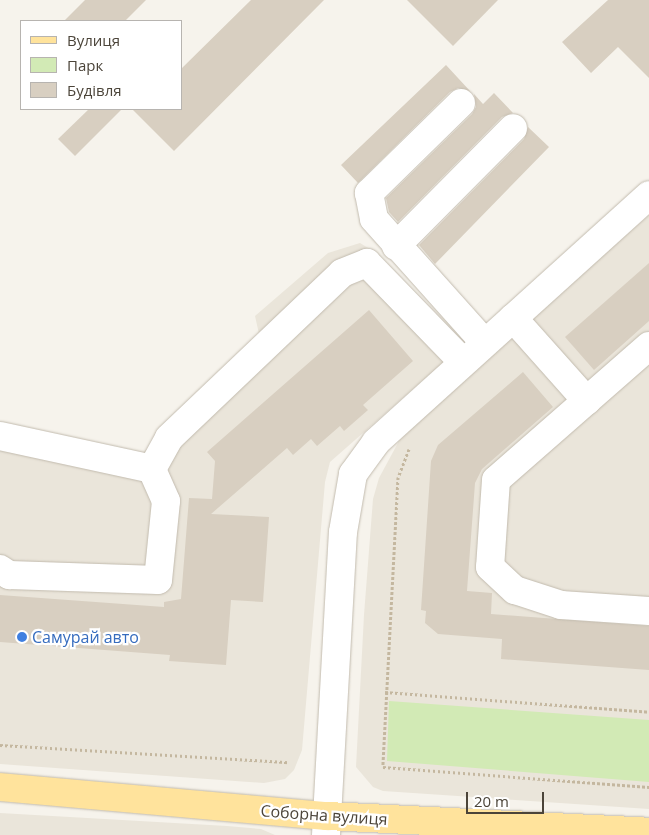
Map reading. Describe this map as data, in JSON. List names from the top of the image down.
{
  "streets": {
    "main road": ["Соборна вулиця"]
  },
  "places": ["Самурай авто"],
  "legend": ["Вулиця", "Парк", "Будівля"],
  "scale_bar": "20 m"
}
